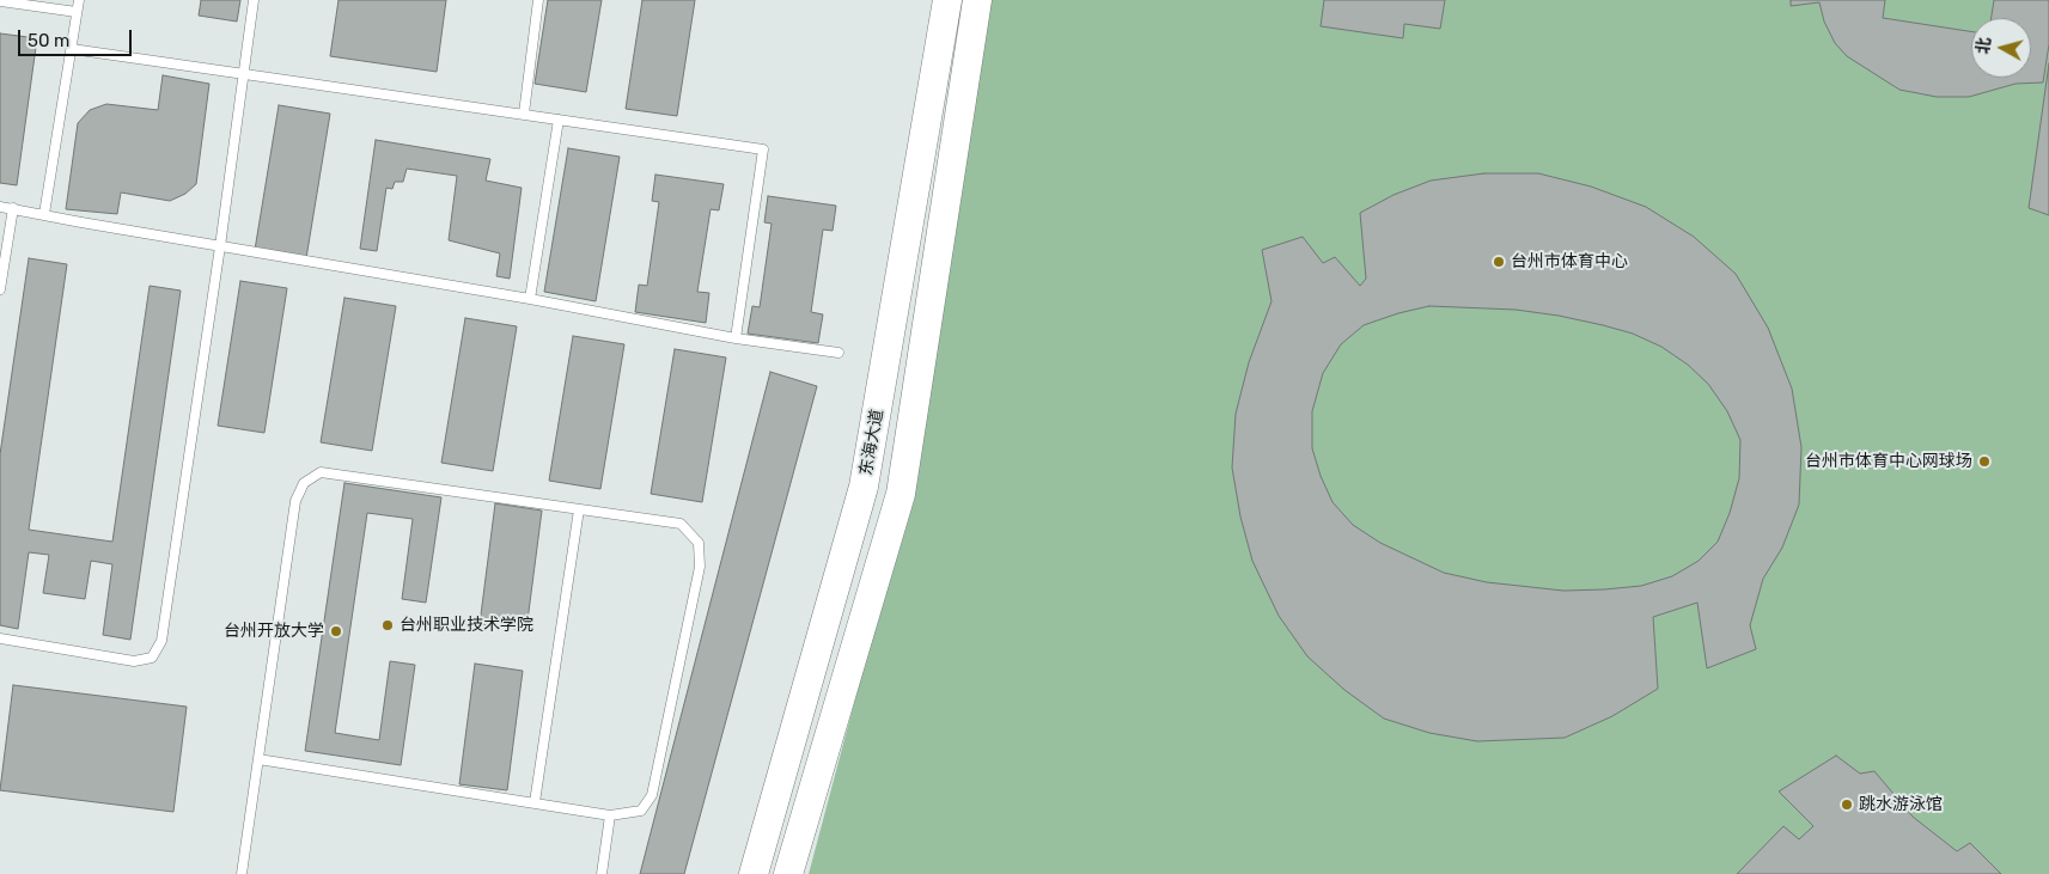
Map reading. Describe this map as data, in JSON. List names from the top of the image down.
{
  "streets": {
    "main road": ["东海大道"]
  },
  "places": [
    "台州市体育中心",
    "台州市体育中心网球场",
    "台州职业技术学院",
    "台州开放大学",
    "跳水游泳馆"
  ],
  "scale_bar": "50 m",
  "north": "left"
}
